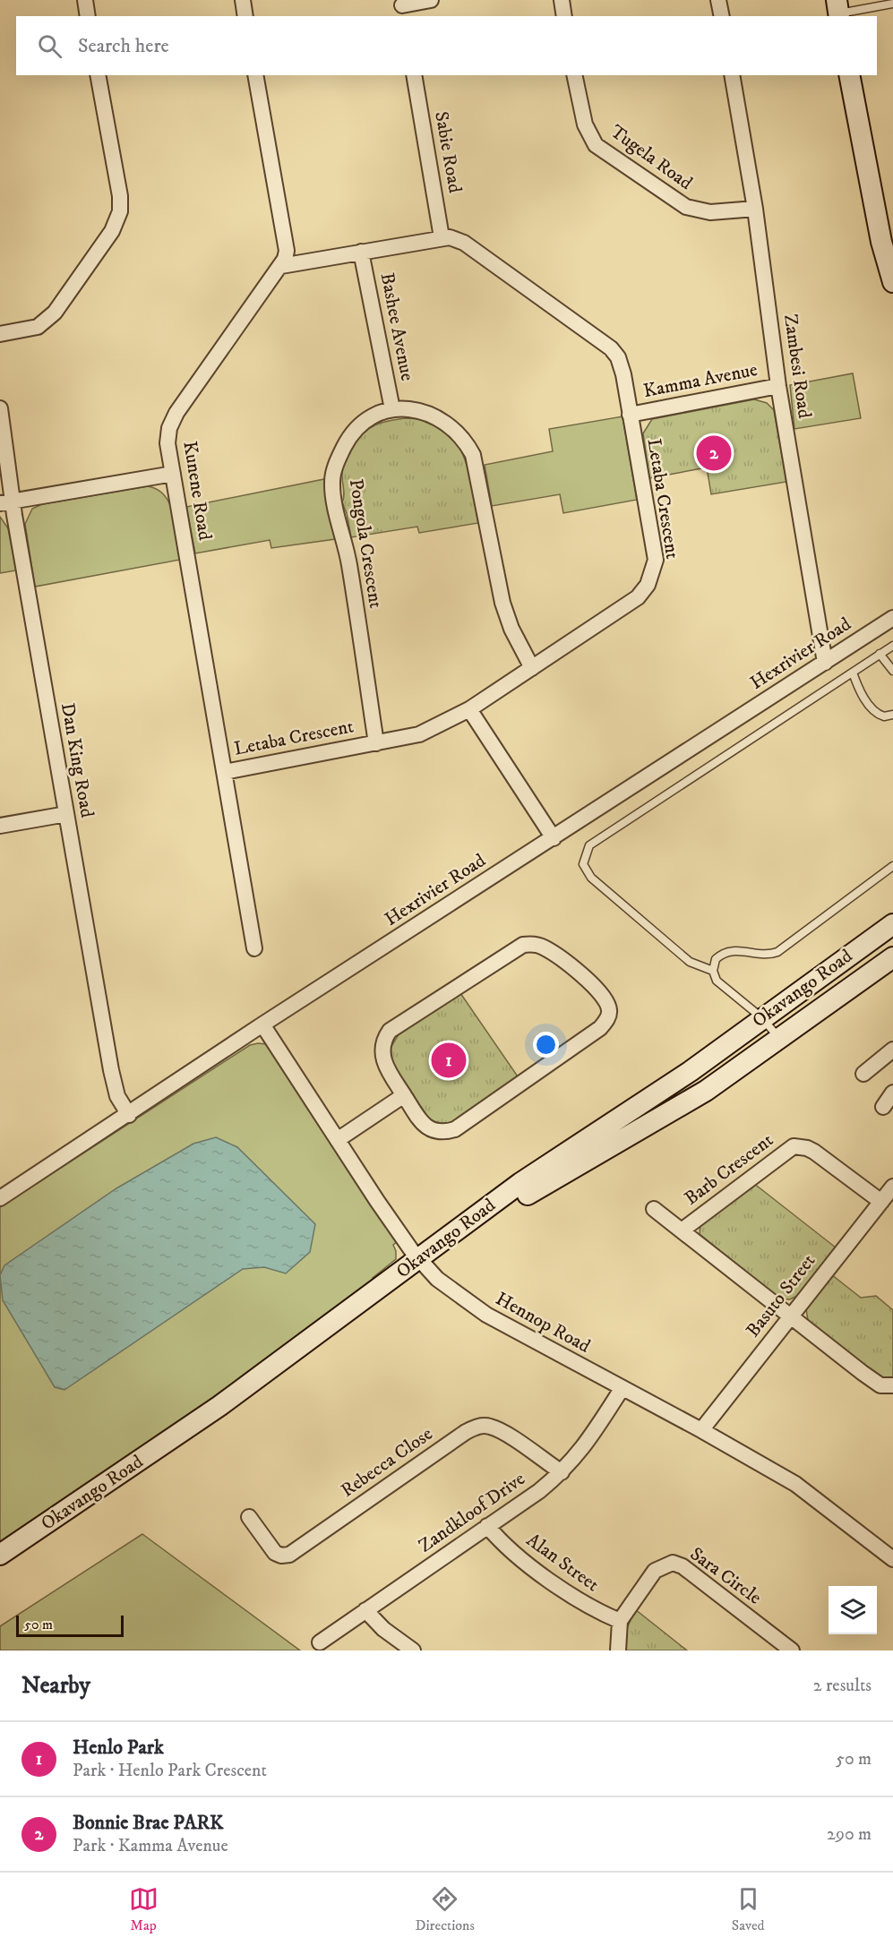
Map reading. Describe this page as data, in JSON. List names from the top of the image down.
{
  "streets": {
    "main road": ["Okavango Road"],
    "street": [
      "Sabie Road",
      "Tugela Road",
      "Bashee Avenue",
      "Zambesi Road",
      "Kamma Avenue",
      "Kunene Road",
      "Letaba Crescent",
      "Pongola Crescent",
      "Hexrivier Road",
      "Dan King Road",
      "Barb Crescent",
      "Basuto Street",
      "Hennop Road",
      "Rebecca Close",
      "Zandkloof Drive",
      "Alan Street",
      "Sara Circle"
    ]
  },
  "crossings": [
    ["Sabie Road", "Letaba Crescent"],
    ["Tugela Road", "Zambesi Road"],
    ["Bashee Avenue", "Letaba Crescent"],
    ["Bashee Avenue", "Pongola Crescent"],
    ["Zambesi Road", "Kamma Avenue"],
    ["Zambesi Road", "Hexrivier Road"],
    ["Kamma Avenue", "Letaba Crescent"],
    ["Kunene Road", "Letaba Crescent"],
    ["Letaba Crescent", "Pongola Crescent"],
    ["Hexrivier Road", "Dan King Road"],
    ["Hexrivier Road", "Hennop Road"],
    ["Okavango Road", "Hennop Road"],
    ["Barb Crescent", "Basuto Street"],
    ["Basuto Street", "Hennop Road"],
    ["Hennop Road", "Zandkloof Drive"],
    ["Rebecca Close", "Zandkloof Drive"],
    ["Zandkloof Drive", "Alan Street"],
    ["Alan Street", "Sara Circle"]
  ],
  "scale_bar": "50 m",
  "page": {
    "search": "Search here",
    "pins": ["2", "1"],
    "scale": "50 m",
    "heading": ["Nearby", "2 results"],
    "list": [
      {
        "mark": "1",
        "name": "Henlo Park",
        "note": "Park · Henlo Park Crescent",
        "value": "50 m"
      },
      {
        "mark": "2",
        "name": "Bonnie Brae PARK",
        "note": "Park · Kamma Avenue",
        "value": "290 m"
      }
    ],
    "nav": ["Map", "Directions", "Saved"]
  }
}
